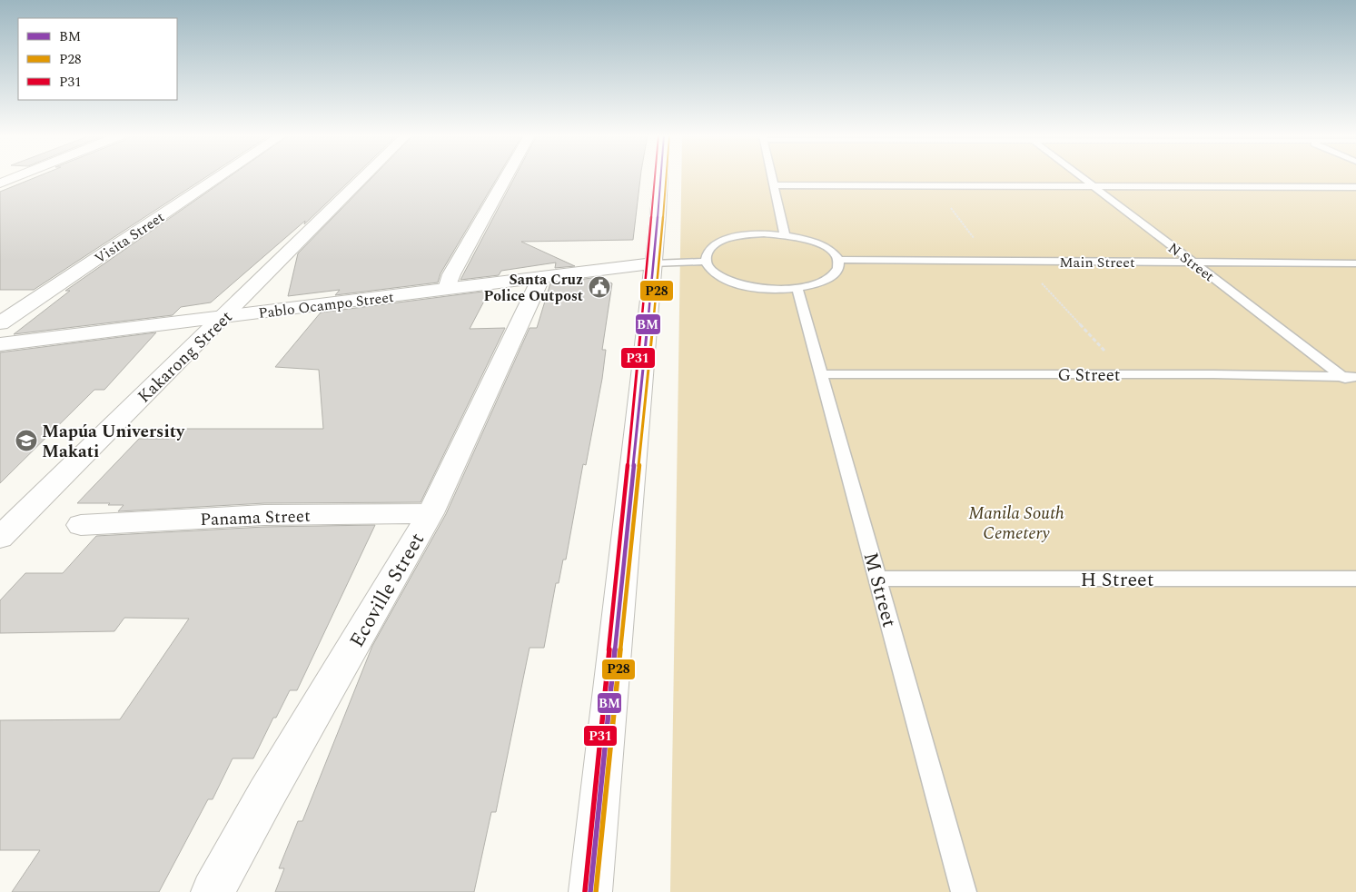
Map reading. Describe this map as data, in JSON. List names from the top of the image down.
{
  "streets": {
    "street": [
      "Visita Street",
      "Pablo Ocampo Street",
      "Kakarong Street",
      "Panama Street",
      "Ecoville Street"
    ],
    "lane": [
      "Main Street",
      "N Street",
      "G Street",
      "H Street",
      "M Street"
    ]
  },
  "crossings": [
    ["Main Street", "N Street"],
    ["N Street", "G Street"],
    ["Pablo Ocampo Street", "Kakarong Street"],
    ["Pablo Ocampo Street", "Ecoville Street"],
    ["G Street", "M Street"],
    ["Panama Street", "Ecoville Street"],
    ["H Street", "M Street"]
  ],
  "parks": ["Manila South Cemetery"],
  "places": {
    "public building": ["Santa Cruz Police Outpost"],
    "school or university": ["Mapúa University Makati"]
  },
  "lines": ["transit line BM", "transit line P28", "transit line P31"],
  "legend": ["BM", "P28", "P31"]
}
